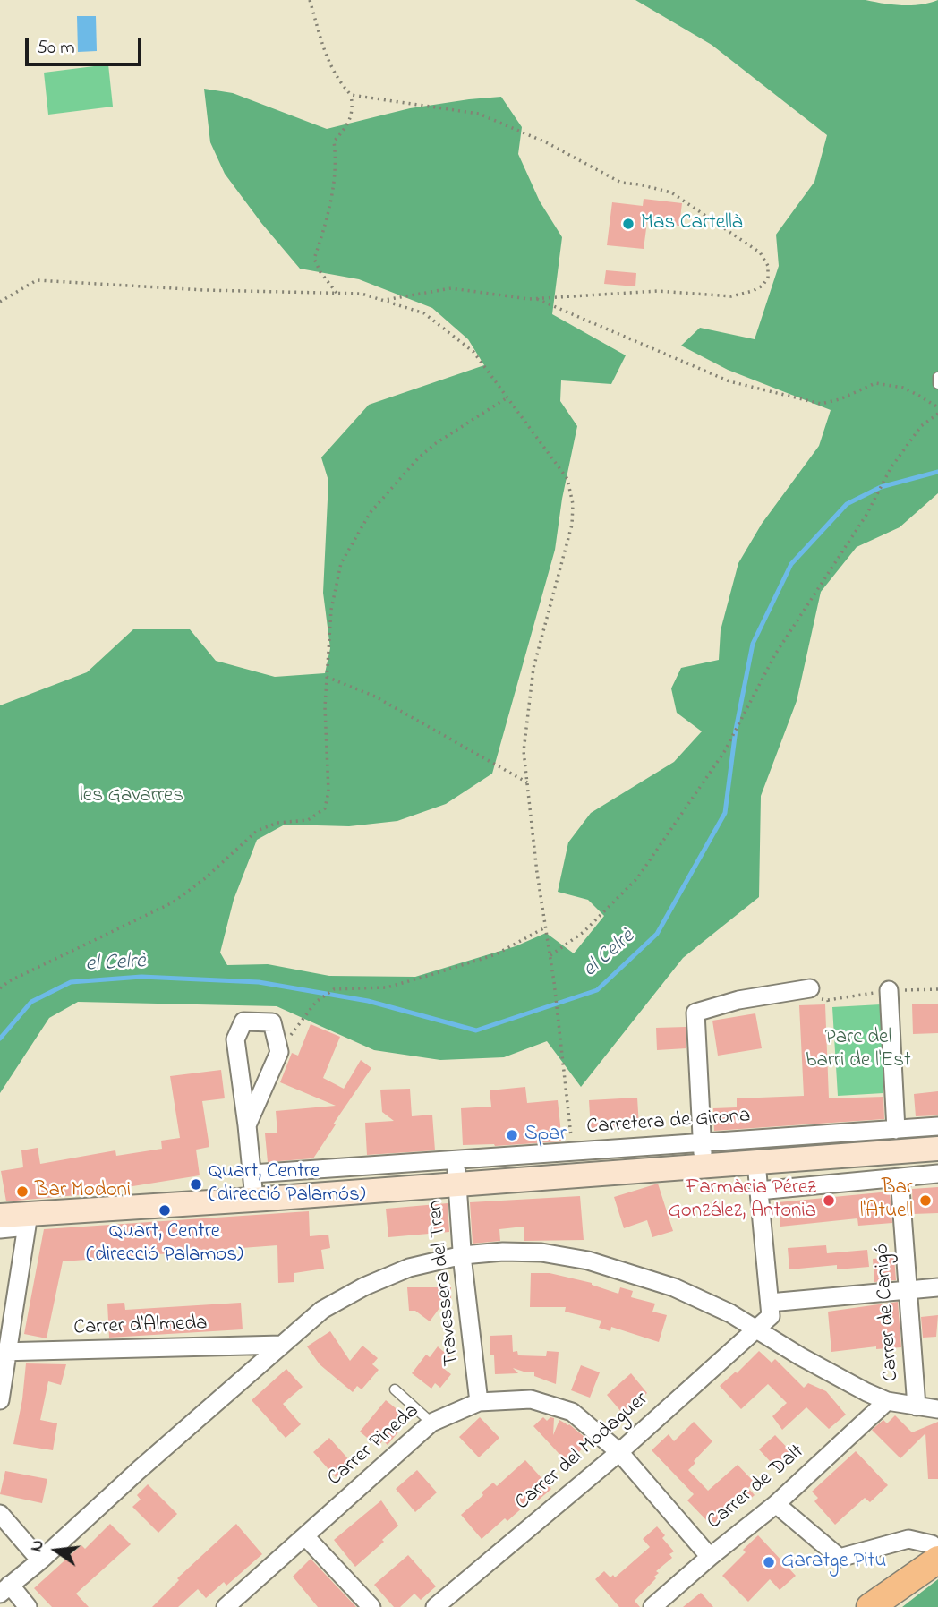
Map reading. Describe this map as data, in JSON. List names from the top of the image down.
{
  "streets": {
    "street": [
      "Carretera de Girona",
      "Travessera del Tren",
      "Carrer de Canigó",
      "Carrer d'Almeda",
      "Carrer Pineda",
      "Carrer del Modaguer",
      "Carrer de Dalt"
    ]
  },
  "crossings": [
    ["Carretera de Girona", "Travessera del Tren"],
    ["Travessera del Tren", "Carrer Pineda"],
    ["Carrer Pineda", "Carrer del Modaguer"],
    ["Carrer Pineda", "Carrer de Dalt"]
  ],
  "water": ["el Celrè"],
  "parks": ["les Gavarres", "Parc del barri de l'Est"],
  "places": [
    "Mas Cartellà",
    "Spar",
    "Quart, Centre (direcció Palamós)",
    "Bar Modoni",
    "Farmàcia Pérez González, Antonia",
    "Bar l'Atuell",
    "Quart, Centre (direcció Palamos)",
    "Garatge Pitu"
  ],
  "scale_bar": "50 m",
  "north": "left"
}
